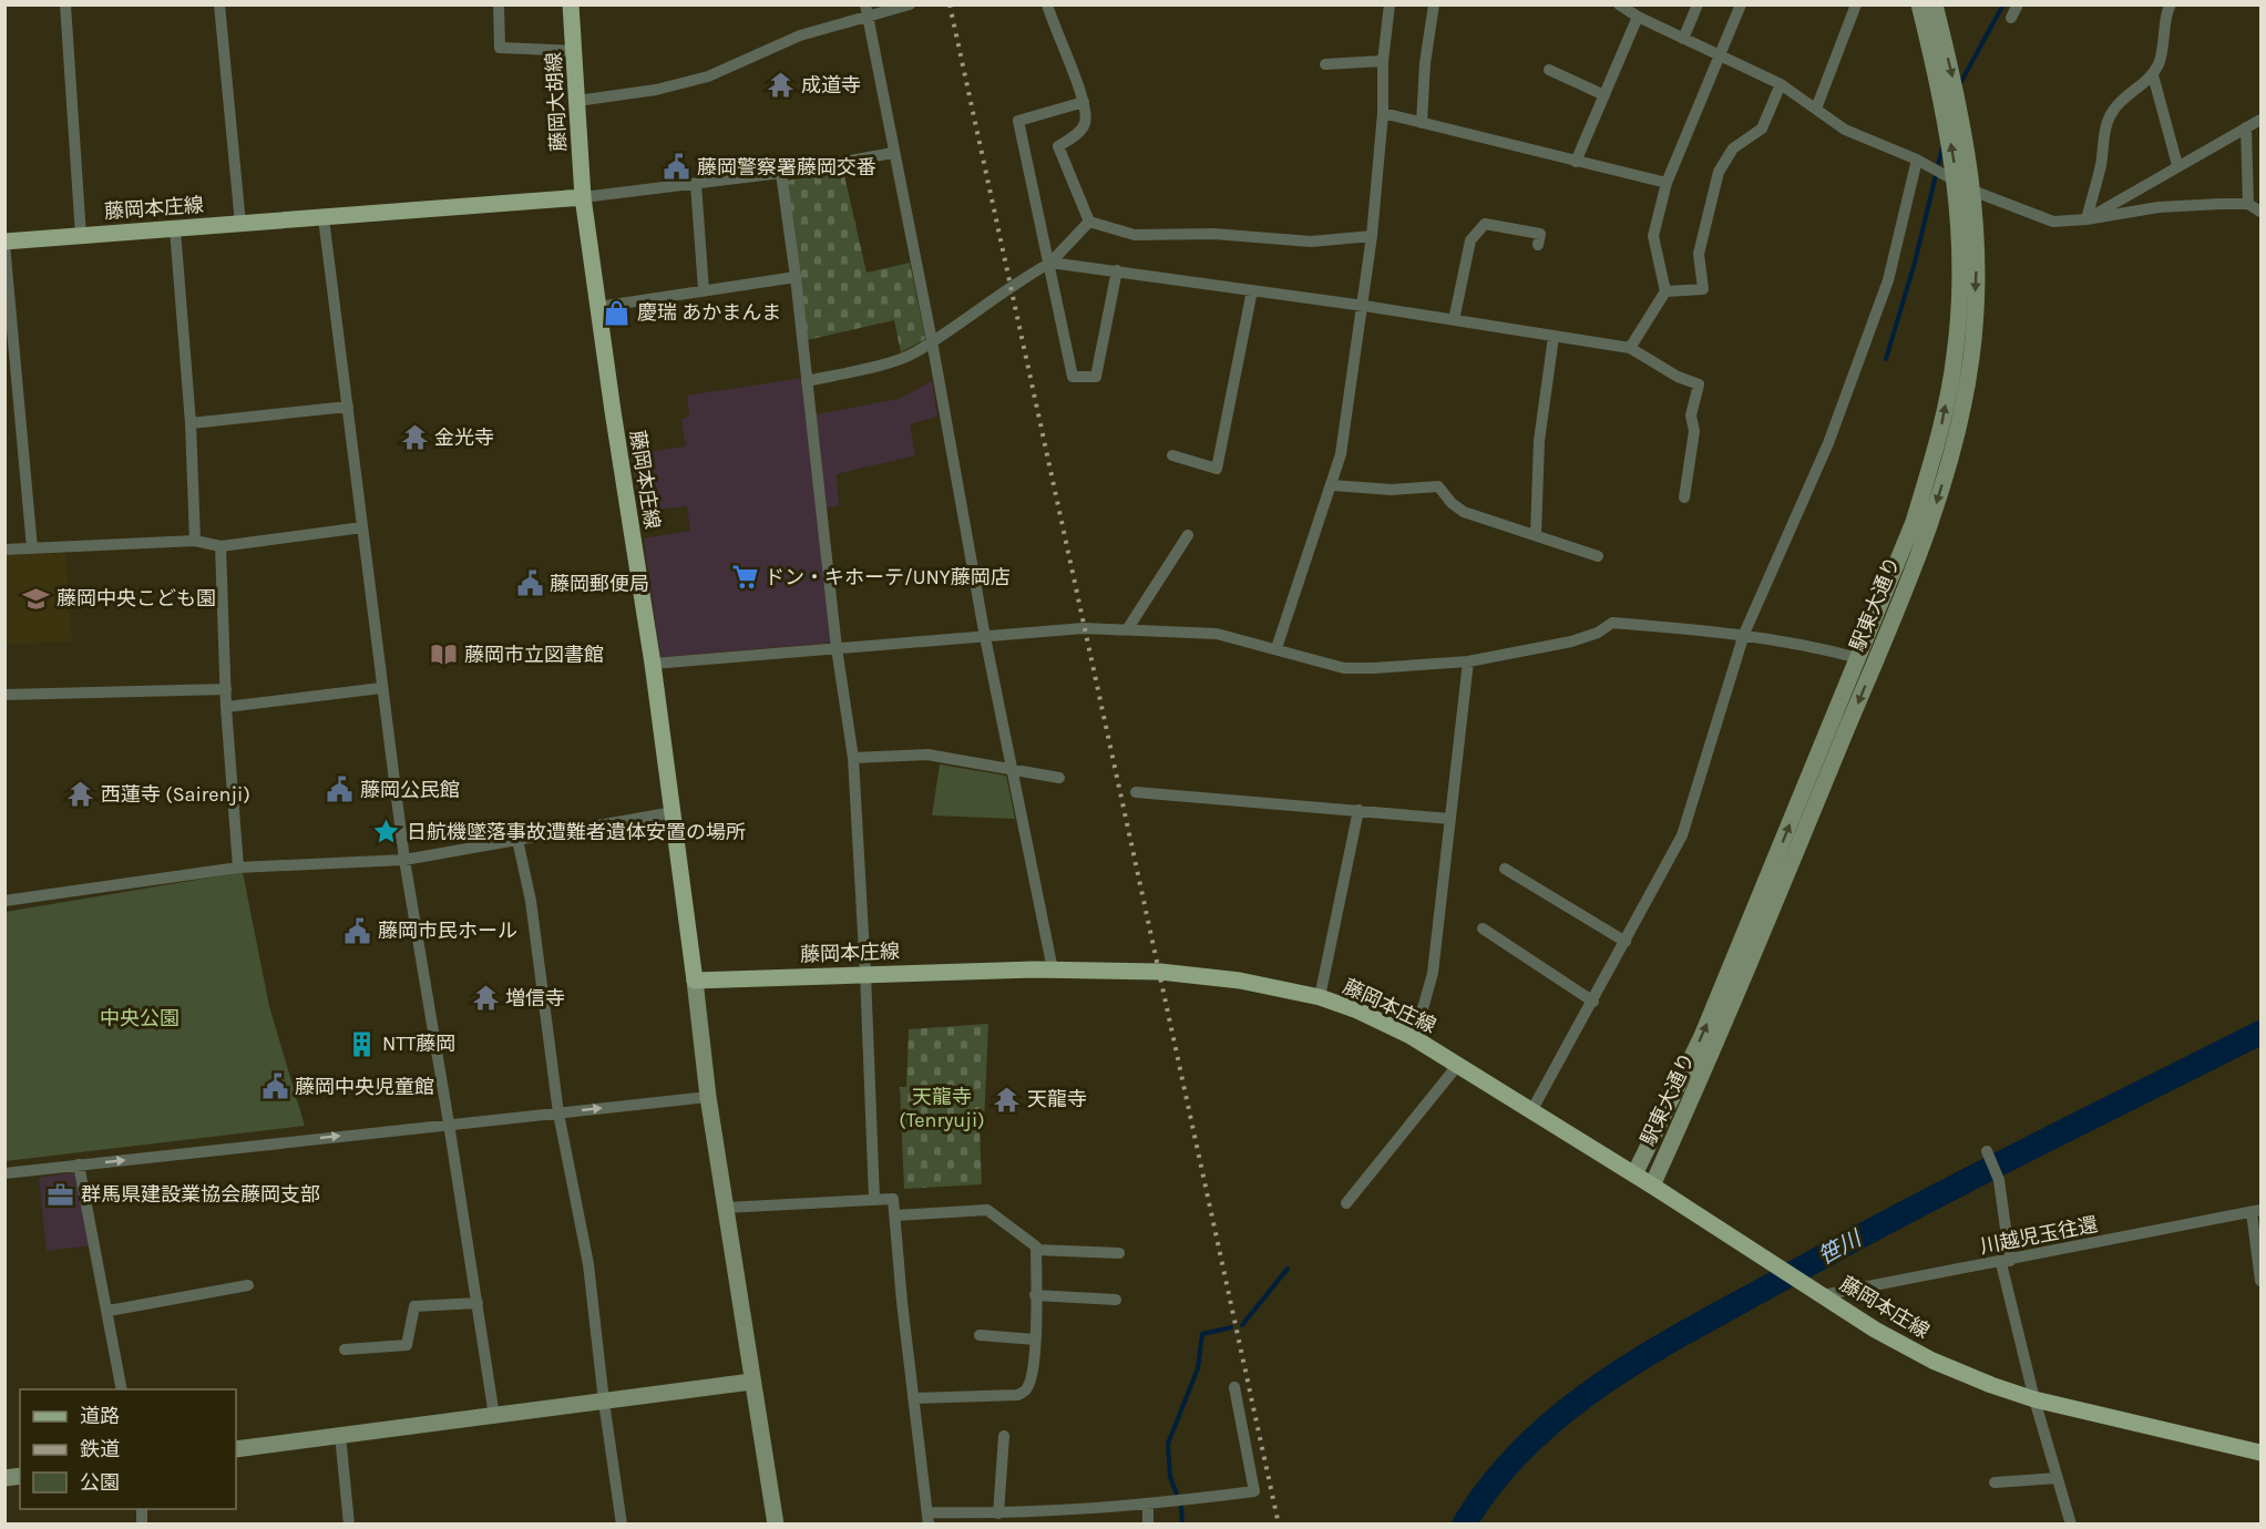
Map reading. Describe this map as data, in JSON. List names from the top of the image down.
{
  "streets": {
    "main road": ["藤岡大胡線", "藤岡本庄線"],
    "street": ["駅東大通り", "川越児玉往還"]
  },
  "crossings": [
    ["藤岡大胡線", "藤岡本庄線"],
    ["藤岡本庄線", "駅東大通り"],
    ["藤岡本庄線", "川越児玉往還"]
  ],
  "water": ["笹川"],
  "parks": ["中央公園", "天龍寺 (Tenryuji)"],
  "places": {
    "temple": [
      "成道寺",
      "金光寺",
      "西蓮寺 (Sairenji)",
      "増信寺",
      "天龍寺"
    ],
    "public building": [
      "藤岡警察署藤岡交番",
      "藤岡郵便局",
      "藤岡公民館",
      "藤岡市民ホール",
      "藤岡中央児童館"
    ],
    "shop": ["慶瑞 あかまんま"],
    "supermarket": ["ドン・キホーテ/UNY藤岡店"],
    "school or university": ["藤岡中央こども園"],
    "library": ["藤岡市立図書館"],
    "place": ["日航機墜落事故遭難者遺体安置の場所"],
    "building": ["NTT藤岡"],
    "office": ["群馬県建設業協会藤岡支部"]
  },
  "legend": ["道路", "鉄道", "公園"]
}
